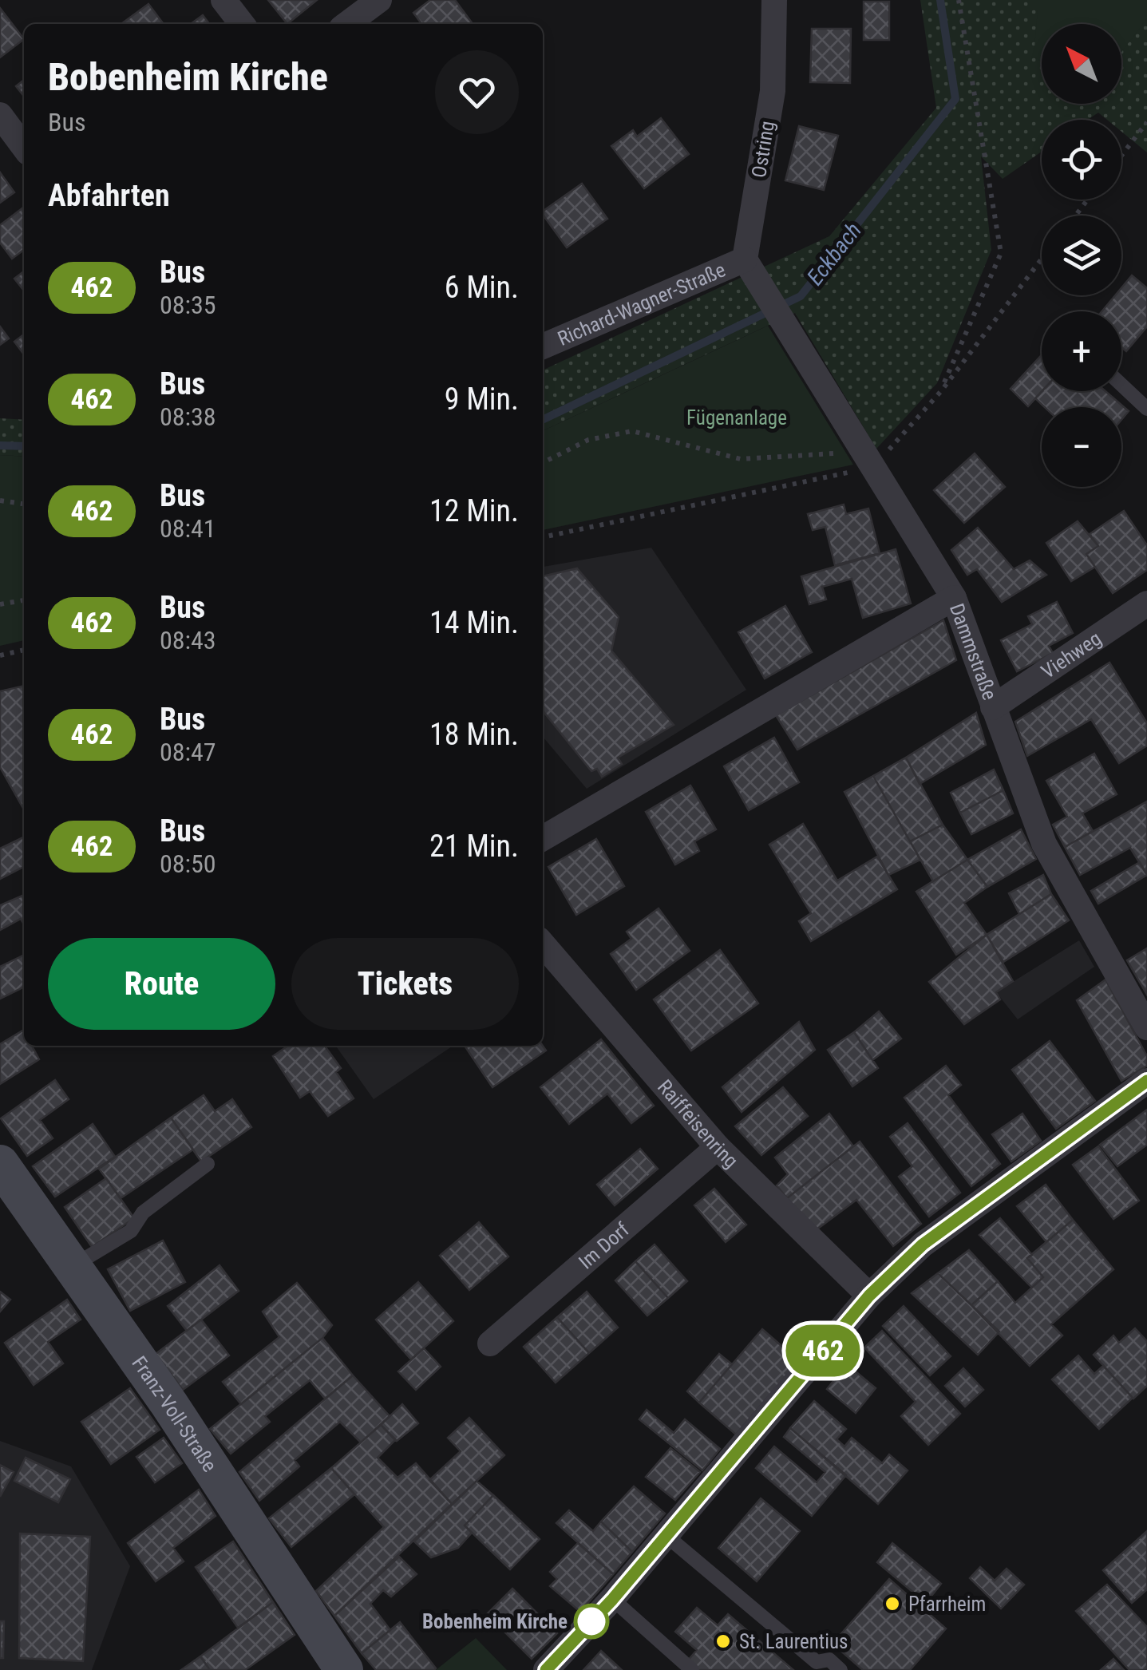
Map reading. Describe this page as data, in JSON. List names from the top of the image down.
{
  "streets": {
    "main road": ["Franz-Voll-Straße"],
    "street": [
      "Ostring",
      "Richard-Wagner-Straße",
      "Dammstraße",
      "Viehweg",
      "Raiffeisenring",
      "Im Dorf"
    ]
  },
  "crossings": [
    ["Ostring", "Richard-Wagner-Straße"],
    ["Ostring", "Dammstraße"],
    ["Richard-Wagner-Straße", "Dammstraße"],
    ["Dammstraße", "Viehweg"],
    ["Raiffeisenring", "Im Dorf"]
  ],
  "water": ["Eckbach"],
  "parks": ["Fügenanlage"],
  "places": ["Pfarrheim", "Bobenheim Kirche", "St. Laurentius"],
  "lines": ["bus line 462"],
  "north": "top left",
  "page": {
    "on_map": "462",
    "map_buttons": ["+", "−"],
    "heading": [
      ["Bobenheim Kirche", "Bus"],
      "Abfahrten"
    ],
    "list": [
      {
        "mark": "462",
        "name": "Bus",
        "note": "08:35",
        "value": "6 Min."
      },
      {
        "mark": "462",
        "name": "Bus",
        "note": "08:38",
        "value": "9 Min."
      },
      {
        "mark": "462",
        "name": "Bus",
        "note": "08:41",
        "value": "12 Min."
      },
      {
        "mark": "462",
        "name": "Bus",
        "note": "08:43",
        "value": "14 Min."
      },
      {
        "mark": "462",
        "name": "Bus",
        "note": "08:47",
        "value": "18 Min."
      },
      {
        "mark": "462",
        "name": "Bus",
        "note": "08:50",
        "value": "21 Min."
      }
    ],
    "buttons": ["Route", "Tickets"]
  }
}
